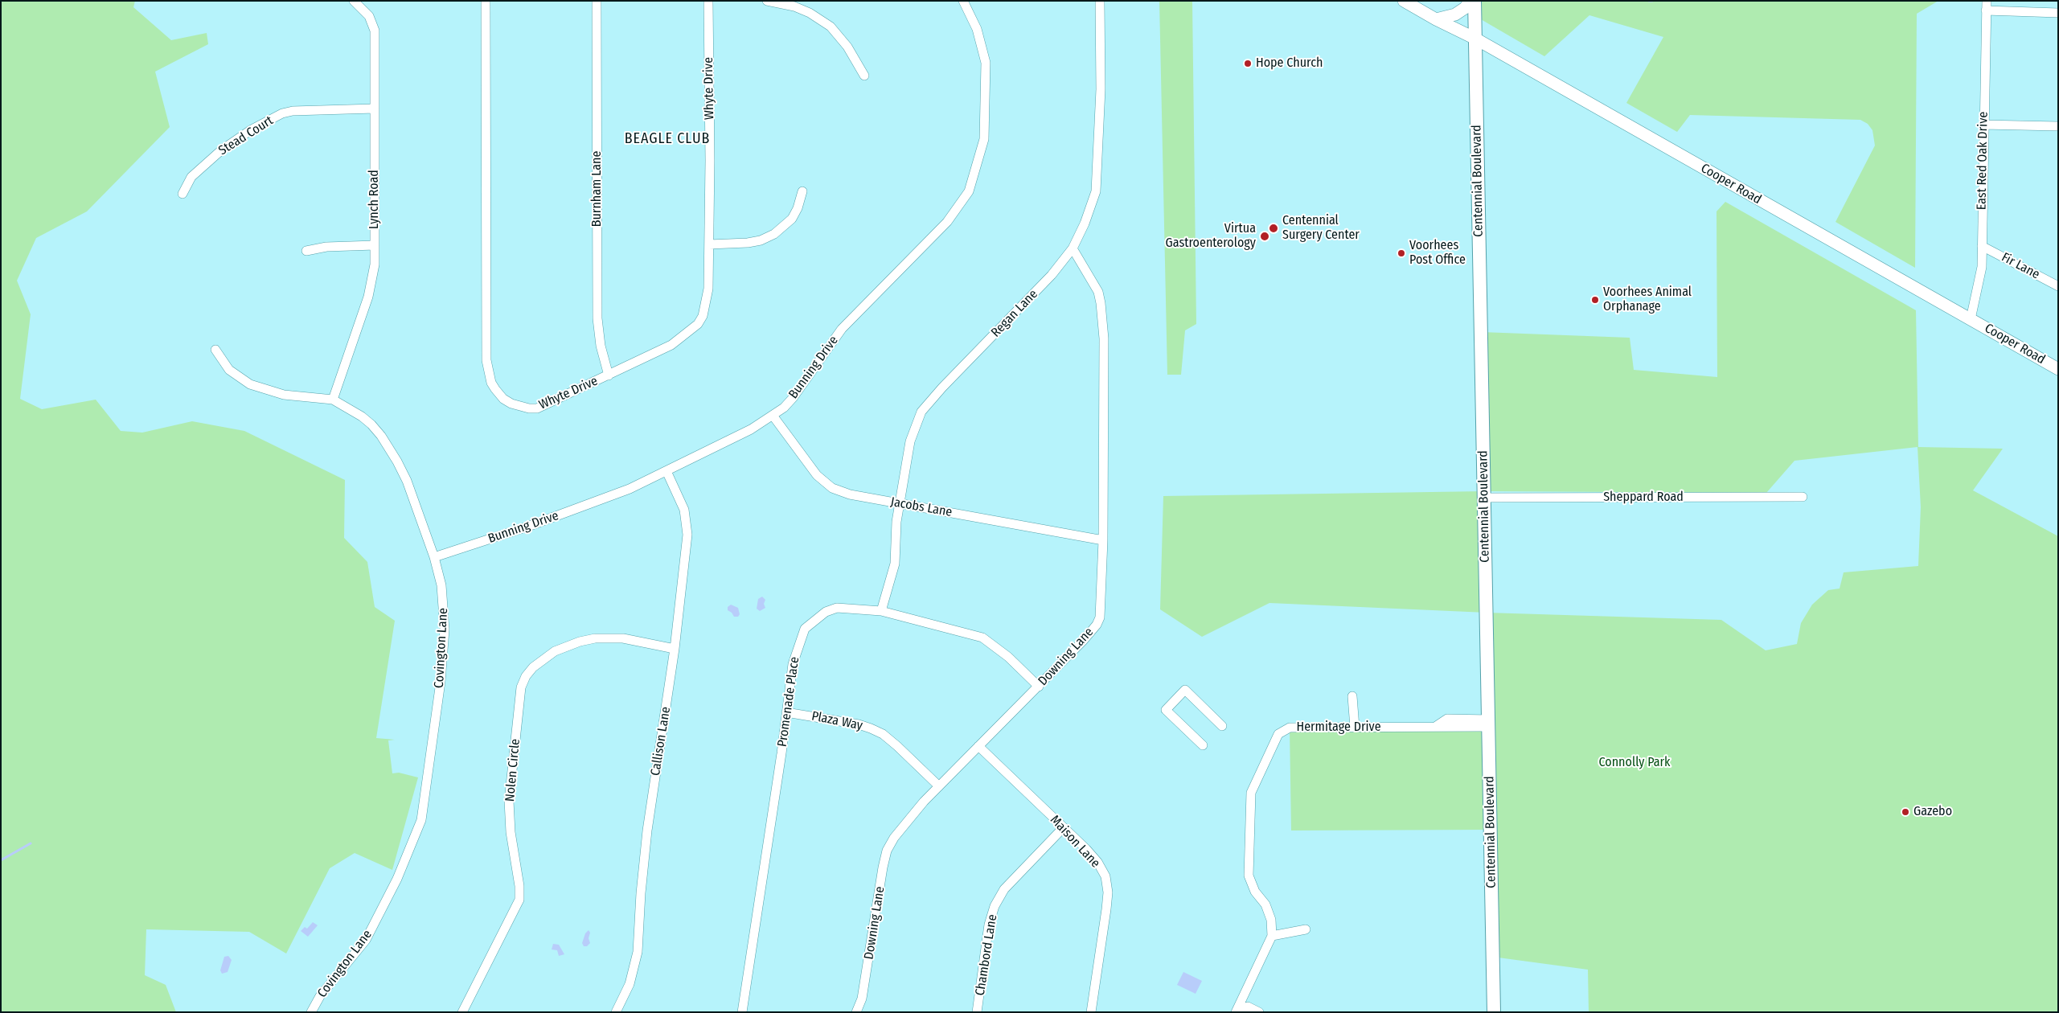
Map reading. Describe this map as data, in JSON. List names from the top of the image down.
{
  "streets": {
    "main road": ["Centennial Boulevard"],
    "street": [
      "Whyte Drive",
      "Stead Court",
      "East Red Oak Drive",
      "Cooper Road",
      "Burnham Lane",
      "Lynch Road",
      "Fir Lane",
      "Regan Lane",
      "Bunning Drive",
      "Sheppard Road",
      "Jacobs Lane",
      "Covington Lane",
      "Downing Lane",
      "Promenade Place",
      "Plaza Way",
      "Hermitage Drive",
      "Callison Lane",
      "Nolen Circle",
      "Maison Lane",
      "Chambord Lane"
    ]
  },
  "crossings": [
    ["Whyte Drive", "Burnham Lane"],
    ["Stead Court", "Lynch Road"],
    ["East Red Oak Drive", "Cooper Road"],
    ["East Red Oak Drive", "Fir Lane"],
    ["Centennial Boulevard", "Cooper Road"],
    ["Centennial Boulevard", "Sheppard Road"],
    ["Centennial Boulevard", "Hermitage Drive"],
    ["Lynch Road", "Covington Lane"],
    ["Regan Lane", "Jacobs Lane"],
    ["Regan Lane", "Downing Lane"],
    ["Regan Lane", "Promenade Place"],
    ["Bunning Drive", "Jacobs Lane"],
    ["Bunning Drive", "Covington Lane"],
    ["Bunning Drive", "Callison Lane"],
    ["Jacobs Lane", "Downing Lane"],
    ["Downing Lane", "Promenade Place"],
    ["Downing Lane", "Plaza Way"],
    ["Downing Lane", "Maison Lane"],
    ["Promenade Place", "Plaza Way"],
    ["Callison Lane", "Nolen Circle"],
    ["Maison Lane", "Chambord Lane"]
  ],
  "districts": ["BEAGLE CLUB"],
  "parks": ["Connolly Park"],
  "places": [
    "Hope Church",
    "Centennial Surgery Center",
    "Virtua Gastroenterology",
    "Voorhees Post Office",
    "Voorhees Animal Orphanage",
    "Gazebo"
  ]
}
